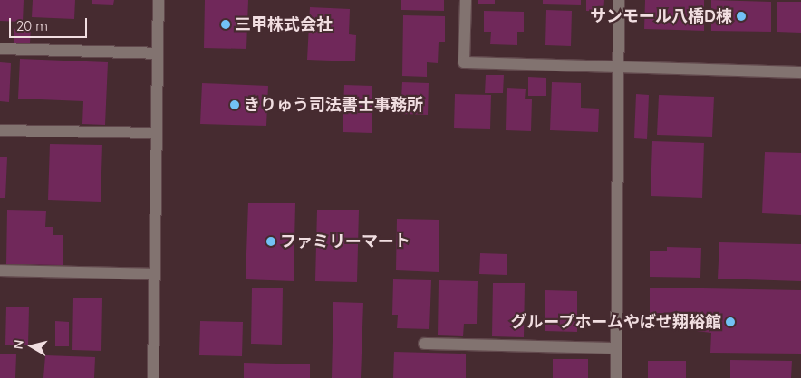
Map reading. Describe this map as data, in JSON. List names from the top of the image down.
{
  "places": [
    "サンモール八橋D棟",
    "三甲株式会社",
    "きりゅう司法書士事務所",
    "ファミリーマート",
    "グループホームやばせ翔裕館"
  ],
  "scale_bar": "20 m",
  "north": "left"
}
